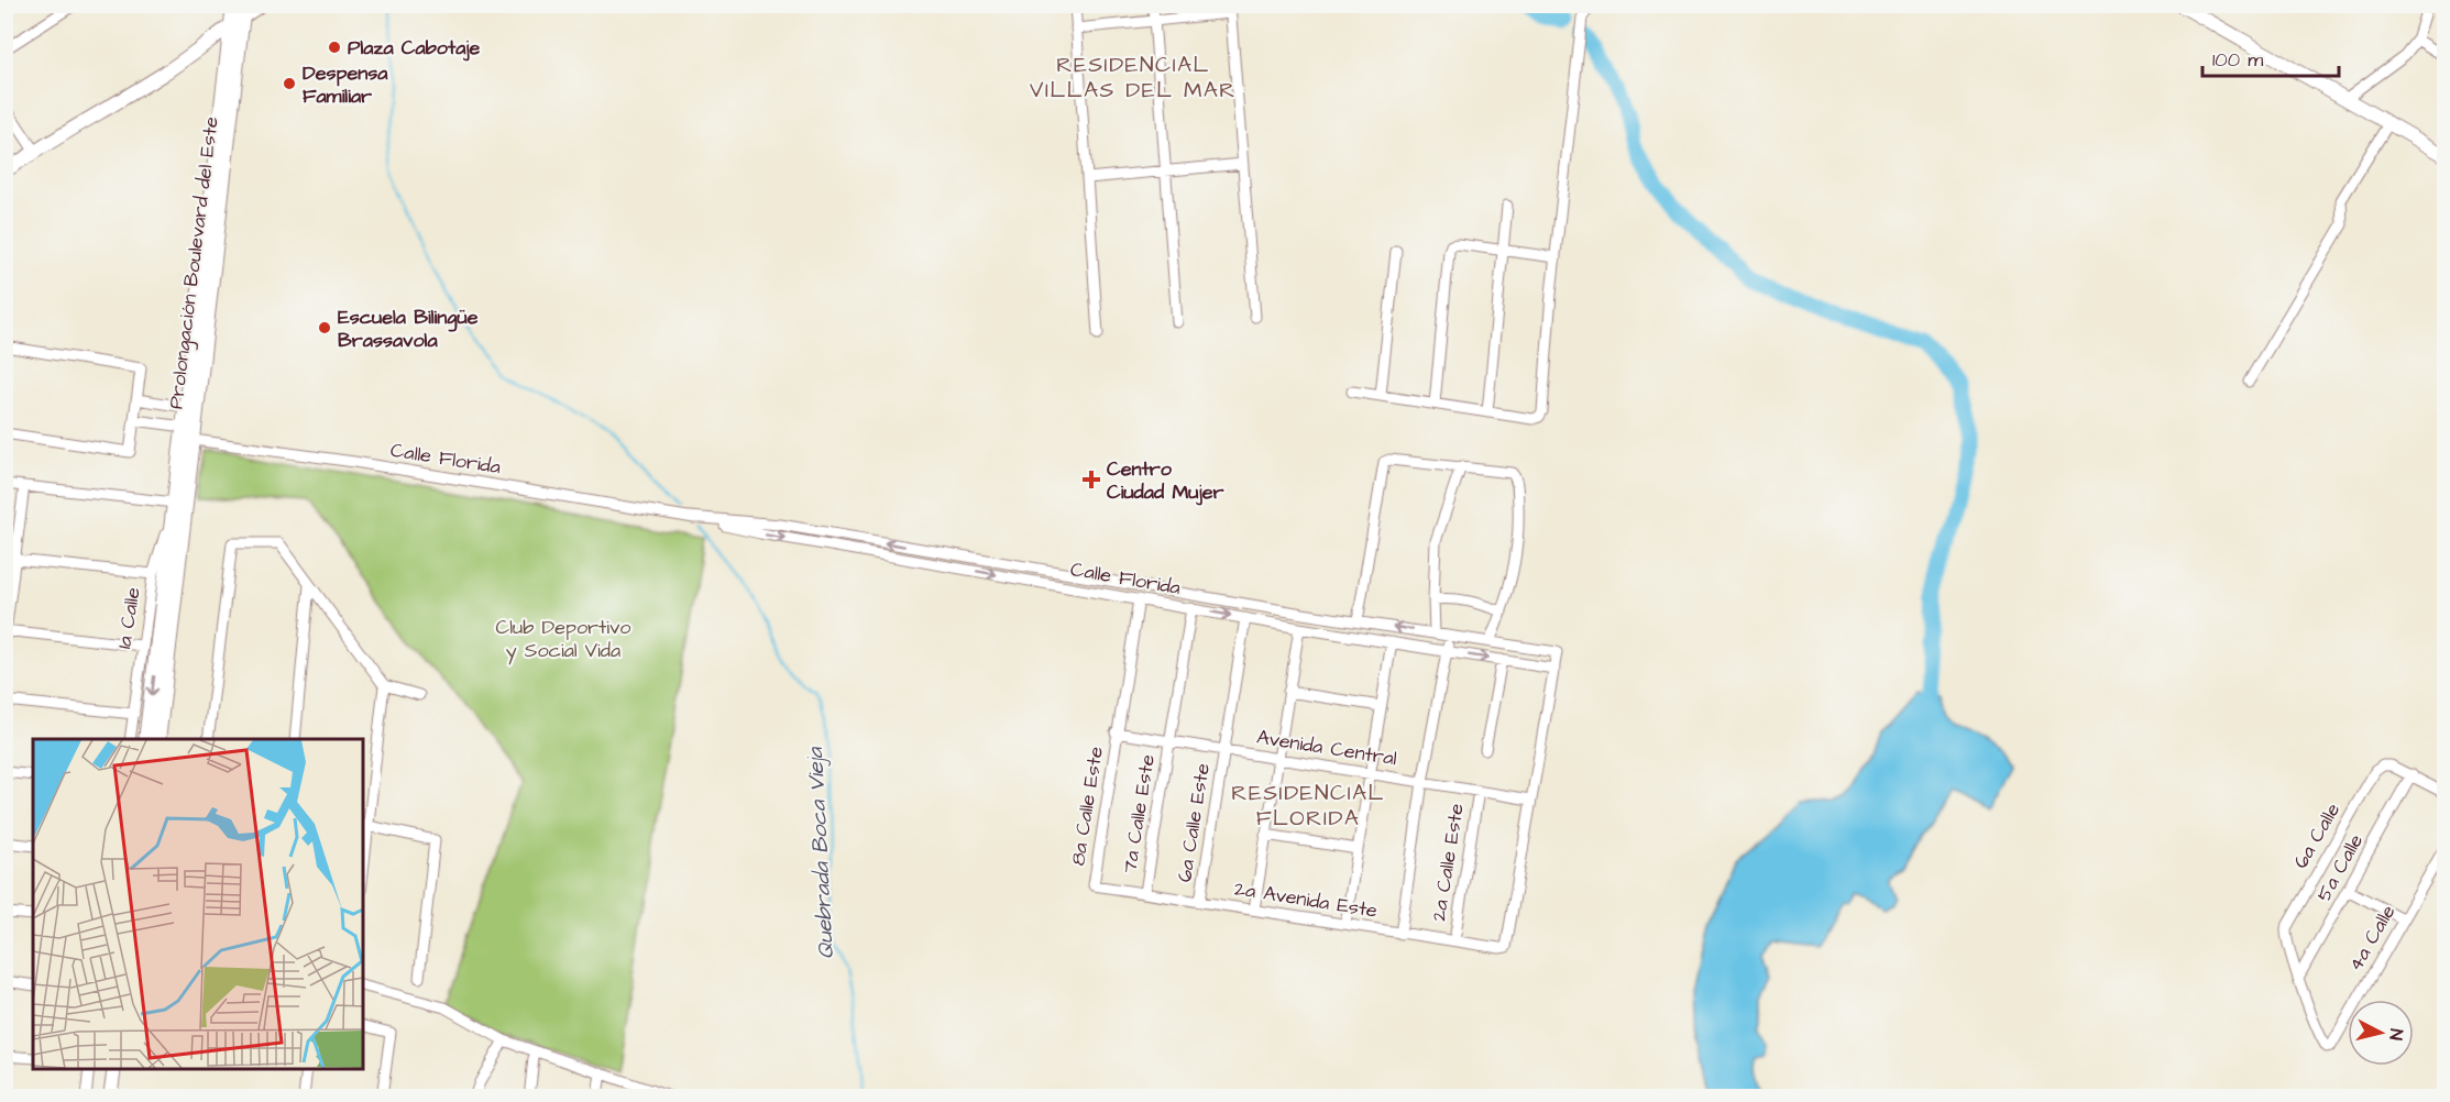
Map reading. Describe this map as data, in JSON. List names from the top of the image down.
{
  "streets": {
    "street": [
      "Prolongación Boulevard del Este",
      "Calle Florida",
      "1a Calle",
      "Avenida Central",
      "8a Calle Este",
      "7a Calle Este",
      "6a Calle Este",
      "6a Calle",
      "2a Calle Este",
      "5a Calle",
      "2a Avenida Este",
      "4a Calle"
    ]
  },
  "crossings": [
    ["Prolongación Boulevard del Este", "Calle Florida"],
    ["Prolongación Boulevard del Este", "1a Calle"],
    ["Calle Florida", "8a Calle Este"],
    ["Calle Florida", "7a Calle Este"],
    ["Calle Florida", "6a Calle Este"],
    ["Avenida Central", "8a Calle Este"],
    ["Avenida Central", "7a Calle Este"],
    ["Avenida Central", "6a Calle Este"],
    ["Avenida Central", "2a Calle Este"],
    ["Avenida Central", "2a Avenida Este"],
    ["8a Calle Este", "2a Avenida Este"],
    ["7a Calle Este", "2a Avenida Este"],
    ["6a Calle Este", "2a Avenida Este"],
    ["6a Calle", "5a Calle"],
    ["6a Calle", "4a Calle"],
    ["2a Calle Este", "2a Avenida Este"],
    ["5a Calle", "4a Calle"]
  ],
  "districts": ["RESIDENCIAL VILLAS DEL MAR", "RESIDENCIAL FLORIDA"],
  "water": ["Quebrada Boca Vieja"],
  "parks": ["Club Deportivo y Social Vida"],
  "places": {
    "other": ["Plaza Cabotaje", "Despensa Familiar", "Escuela Bilingüe Brassavola"],
    "health": ["Centro Ciudad Mujer"]
  },
  "scale_bar": "100 m",
  "north": "right"
}
